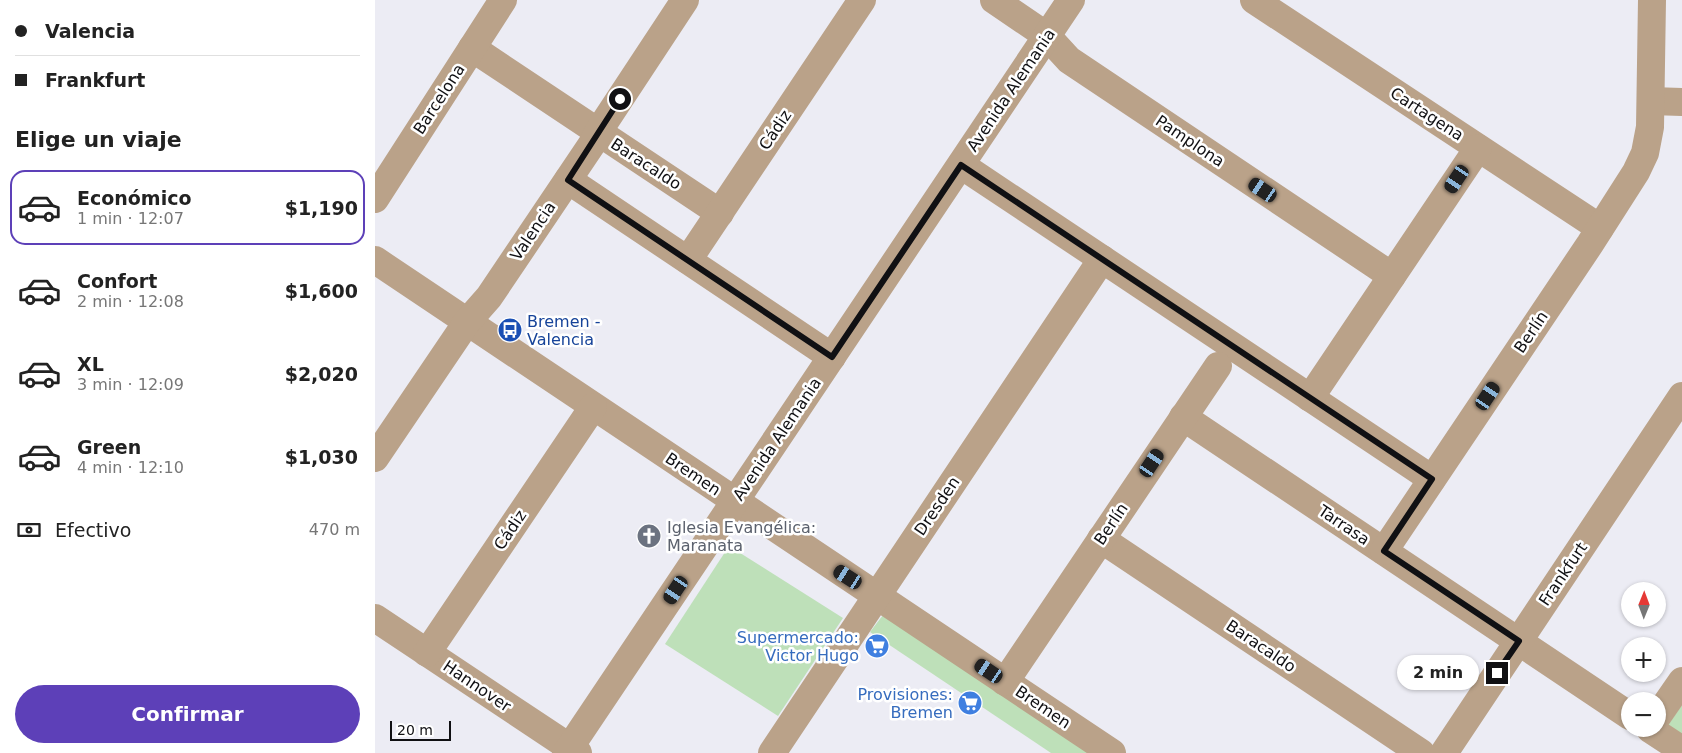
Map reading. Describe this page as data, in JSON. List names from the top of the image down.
{
  "streets": {
    "street": [
      "Avenida Alemania",
      "Barcelona",
      "Cartagena",
      "Cádiz",
      "Pamplona",
      "Baracaldo",
      "Valencia",
      "Berlín",
      "Bremen",
      "Dresden",
      "Tarrasa",
      "Frankfurt",
      "Hannover"
    ]
  },
  "crossings": [
    ["Avenida Alemania", "Pamplona"],
    ["Avenida Alemania", "Bremen"],
    ["Avenida Alemania", "Hannover"],
    ["Barcelona", "Baracaldo"],
    ["Cartagena", "Berlín"],
    ["Cádiz", "Baracaldo"],
    ["Cádiz", "Bremen"],
    ["Cádiz", "Hannover"],
    ["Baracaldo", "Valencia"],
    ["Baracaldo", "Berlín"],
    ["Valencia", "Bremen"],
    ["Berlín", "Bremen"],
    ["Berlín", "Tarrasa"],
    ["Bremen", "Dresden"],
    ["Tarrasa", "Frankfurt"]
  ],
  "places": {
    "bus stop": ["Bremen - Valencia"],
    "church": ["Iglesia Evangélica: Maranata"],
    "supermarket": ["Supermercado: Victor Hugo", "Provisiones: Bremen"]
  },
  "scale_bar": "20 m",
  "north": "top",
  "page": {
    "banner": ["Valencia", "Frankfurt"],
    "heading": "Elige un viaje",
    "list": [
      {
        "name": "Económico",
        "note": "1 min · 12:07",
        "value": "$1,190"
      },
      {
        "name": "Confort",
        "note": "2 min · 12:08",
        "value": "$1,600"
      },
      {
        "name": "XL",
        "note": "3 min · 12:09",
        "value": "$2,020"
      },
      {
        "name": "Green",
        "note": "4 min · 12:10",
        "value": "$1,030"
      }
    ],
    "pay": ["Efectivo", "470 m"],
    "map_buttons": ["+", "−"],
    "bubble": "2 min",
    "buttons": "Confirmar",
    "scale": "20 m"
  }
}
